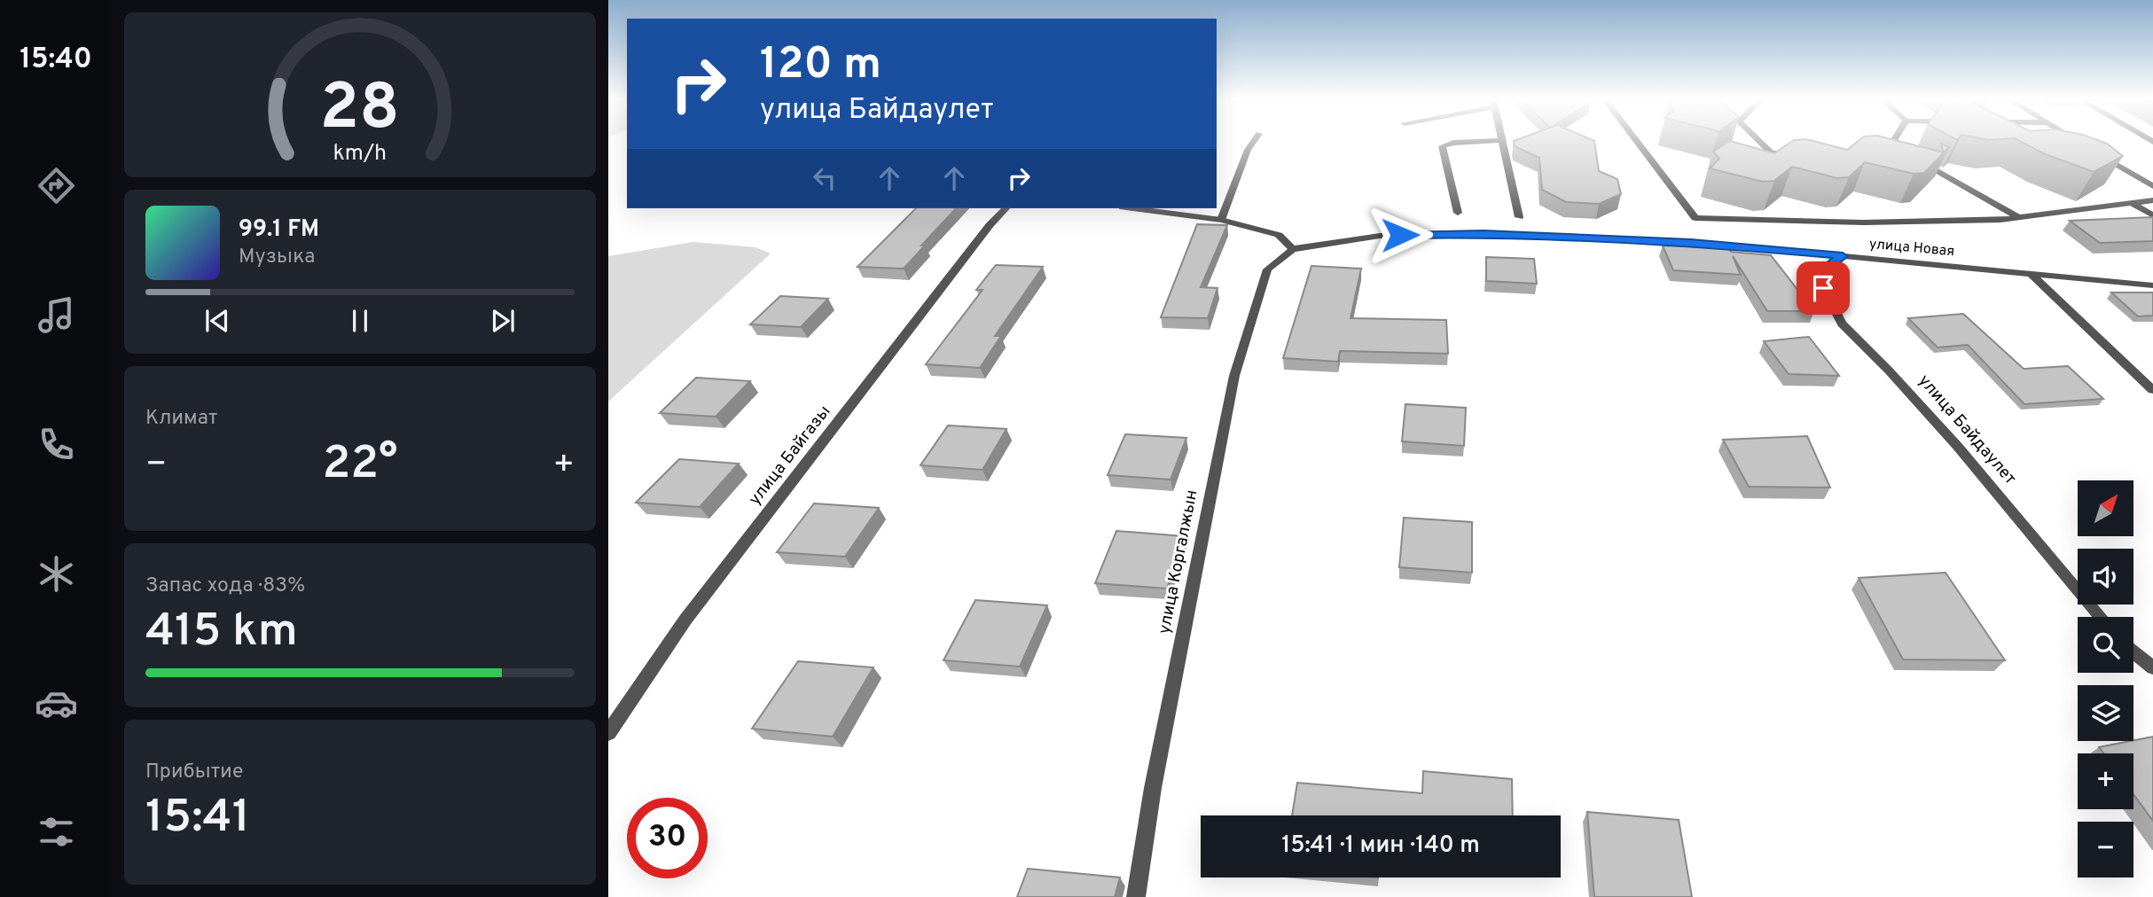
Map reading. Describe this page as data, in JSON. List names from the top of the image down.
{
  "streets": {
    "street": [
      "улица Новая",
      "улица Байдаулет",
      "улица Байгазы",
      "улица Коргалжын"
    ]
  },
  "crossings": [
    ["улица Новая", "улица Байдаулет"],
    ["улица Новая", "улица Коргалжын"]
  ],
  "north": "top right",
  "page": {
    "tabs": "15:40",
    "turn": ["120 m", "улица Байдаулет"],
    "song": ["99.1 FM", "Музыка"],
    "tile": [
      "Климат",
      ["Запас хода · 83%", "415 km"],
      ["Прибытие", "15:41"]
    ],
    "heat": ["−", "22°", "+"],
    "map_buttons": ["+", "−"],
    "limit": "30",
    "trip": "15:41 · 1 мин · 140 m",
    "gauge": ["28", "km/h"]
  }
}
